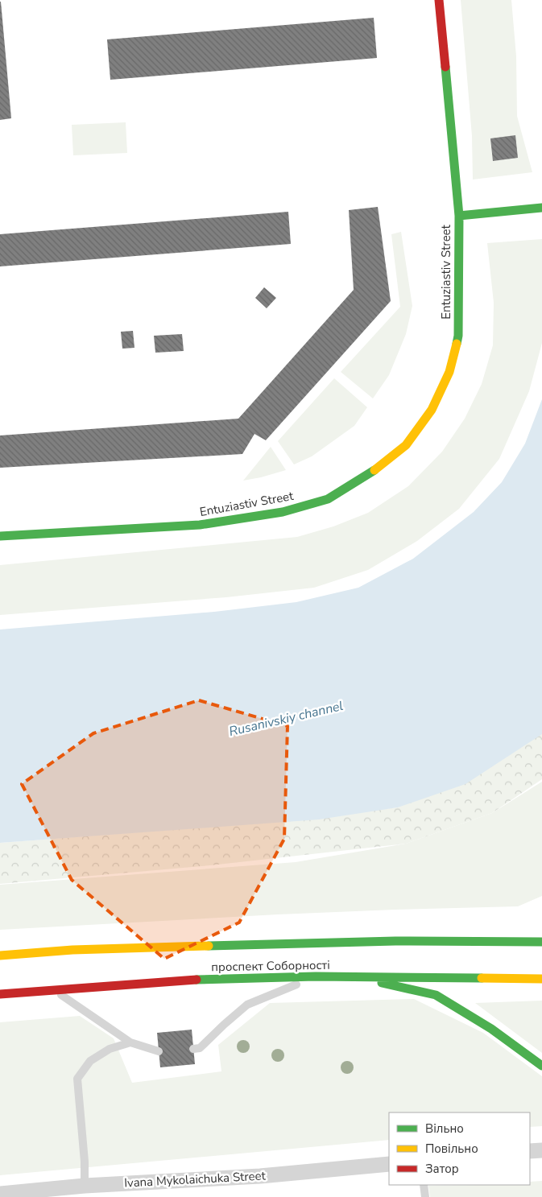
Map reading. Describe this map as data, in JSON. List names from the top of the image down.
{
  "streets": {
    "main road": ["Entuziastiv Street", "проспект Соборності"],
    "street": ["Ivana Mykolaichuka Street"]
  },
  "water": ["Rusanivskiy channel"],
  "legend": ["Вільно", "Повільно", "Затор"]
}
